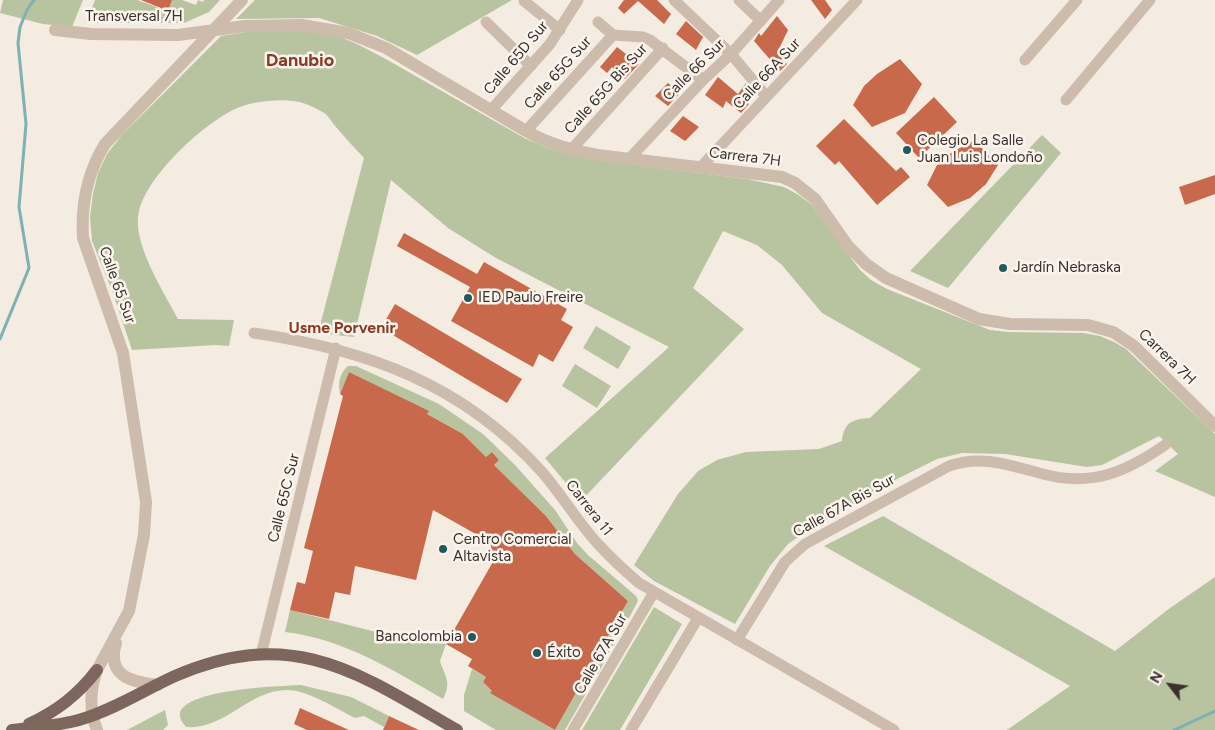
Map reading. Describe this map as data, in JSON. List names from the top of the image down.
{
  "streets": {
    "street": [
      "Transversal 7H",
      "Calle 65D Sur",
      "Calle 66 Sur",
      "Calle 65G Sur",
      "Calle 66A Sur",
      "Calle 65G Bis Sur",
      "Carrera 7H",
      "Calle 65 Sur",
      "Calle 65C Sur",
      "Calle 67A Bis Sur",
      "Carrera 11",
      "Calle 67A Sur"
    ]
  },
  "crossings": [
    ["Transversal 7H", "Carrera 7H"],
    ["Transversal 7H", "Calle 65 Sur"],
    ["Calle 65D Sur", "Carrera 7H"],
    ["Calle 66 Sur", "Carrera 7H"],
    ["Calle 65G Sur", "Carrera 7H"],
    ["Calle 66A Sur", "Carrera 7H"],
    ["Calle 65G Bis Sur", "Carrera 7H"],
    ["Carrera 7H", "Calle 65 Sur"],
    ["Calle 65C Sur", "Carrera 11"],
    ["Calle 67A Bis Sur", "Carrera 11"],
    ["Carrera 11", "Calle 67A Sur"]
  ],
  "districts": ["Danubio", "Usme Porvenir"],
  "places": [
    "Colegio La Salle Juan Luis Londoño",
    "Jardín Nebraska",
    "IED Paulo Freire",
    "Centro Comercial Altavista",
    "Bancolombia",
    "Éxito"
  ],
  "north": "top left"
}
